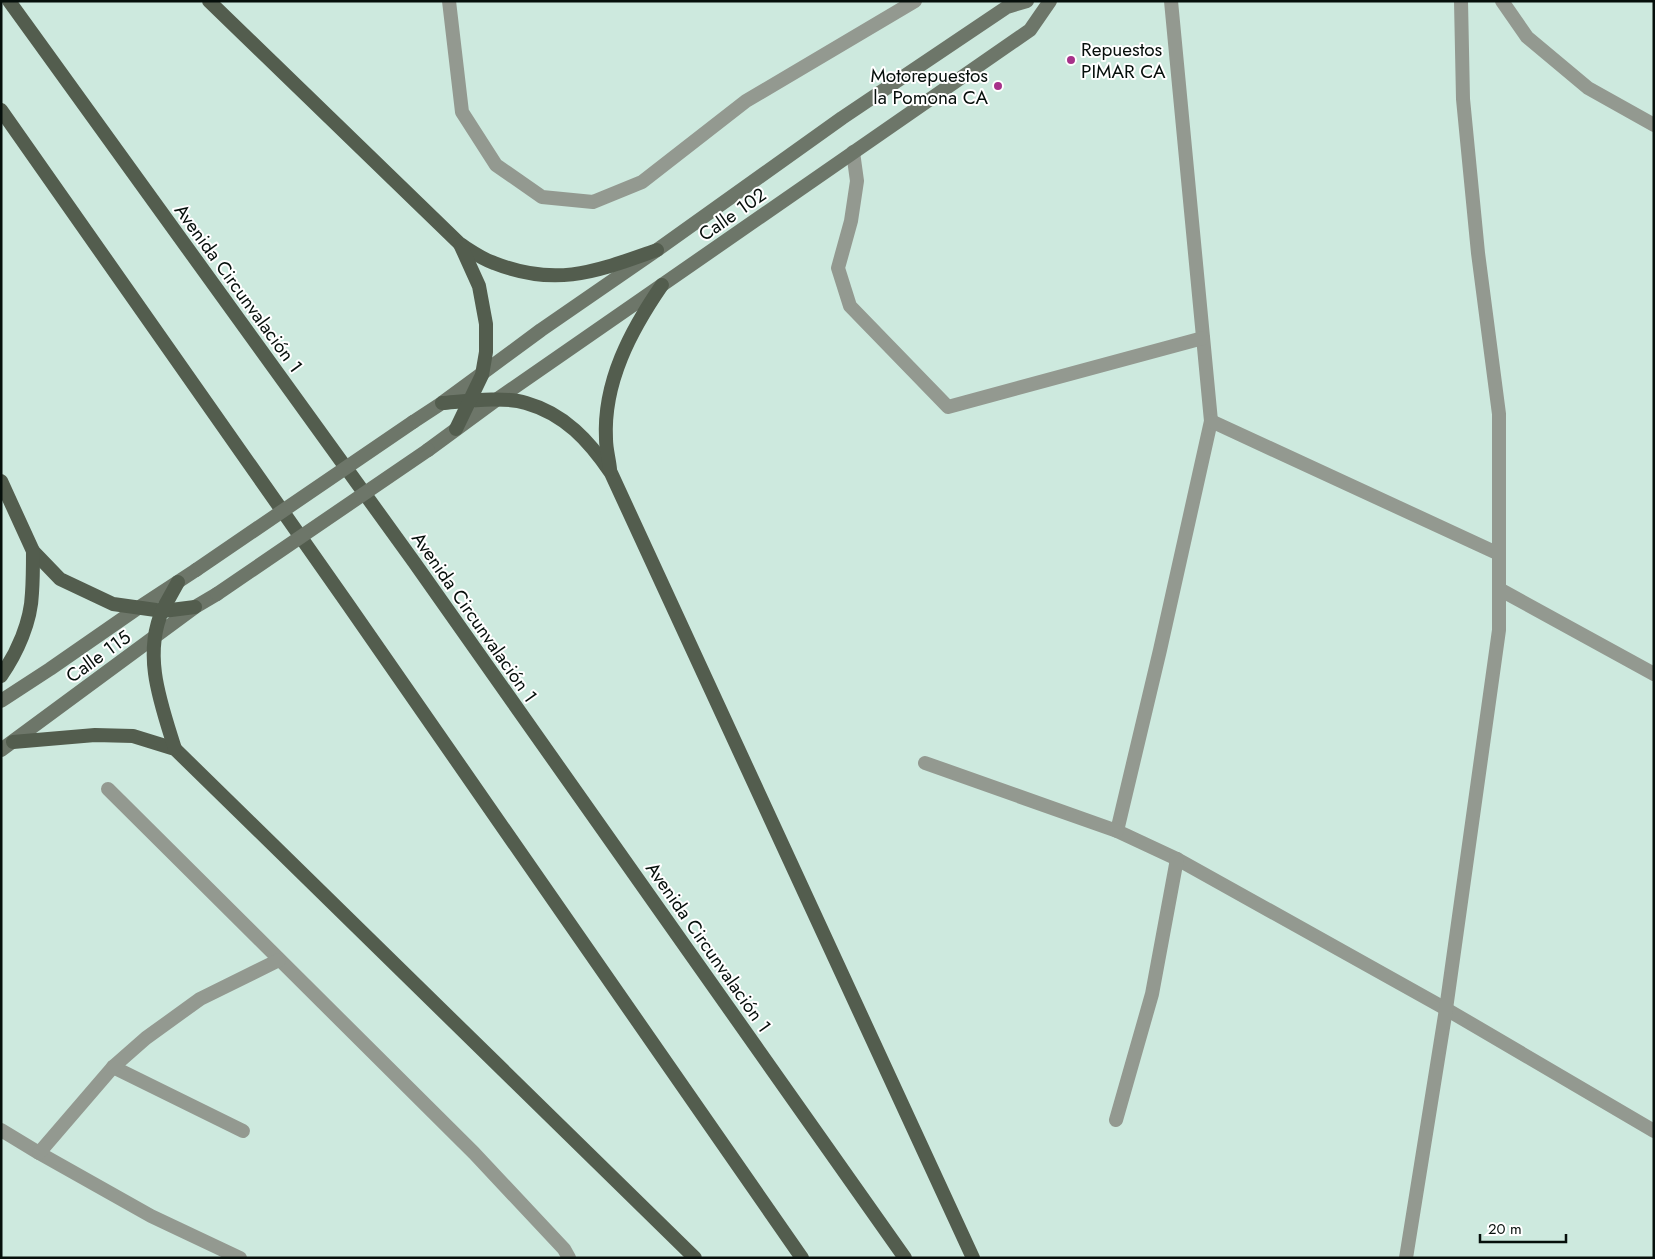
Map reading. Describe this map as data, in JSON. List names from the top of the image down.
{
  "streets": {
    "main road": ["Calle 102", "Avenida Circunvalación 1", "Calle 115"]
  },
  "crossings": [
    ["Calle 102", "Calle 115"]
  ],
  "places": ["Repuestos PIMAR CA", "Motorepuestos la Pomona CA"],
  "scale_bar": "20 m"
}
